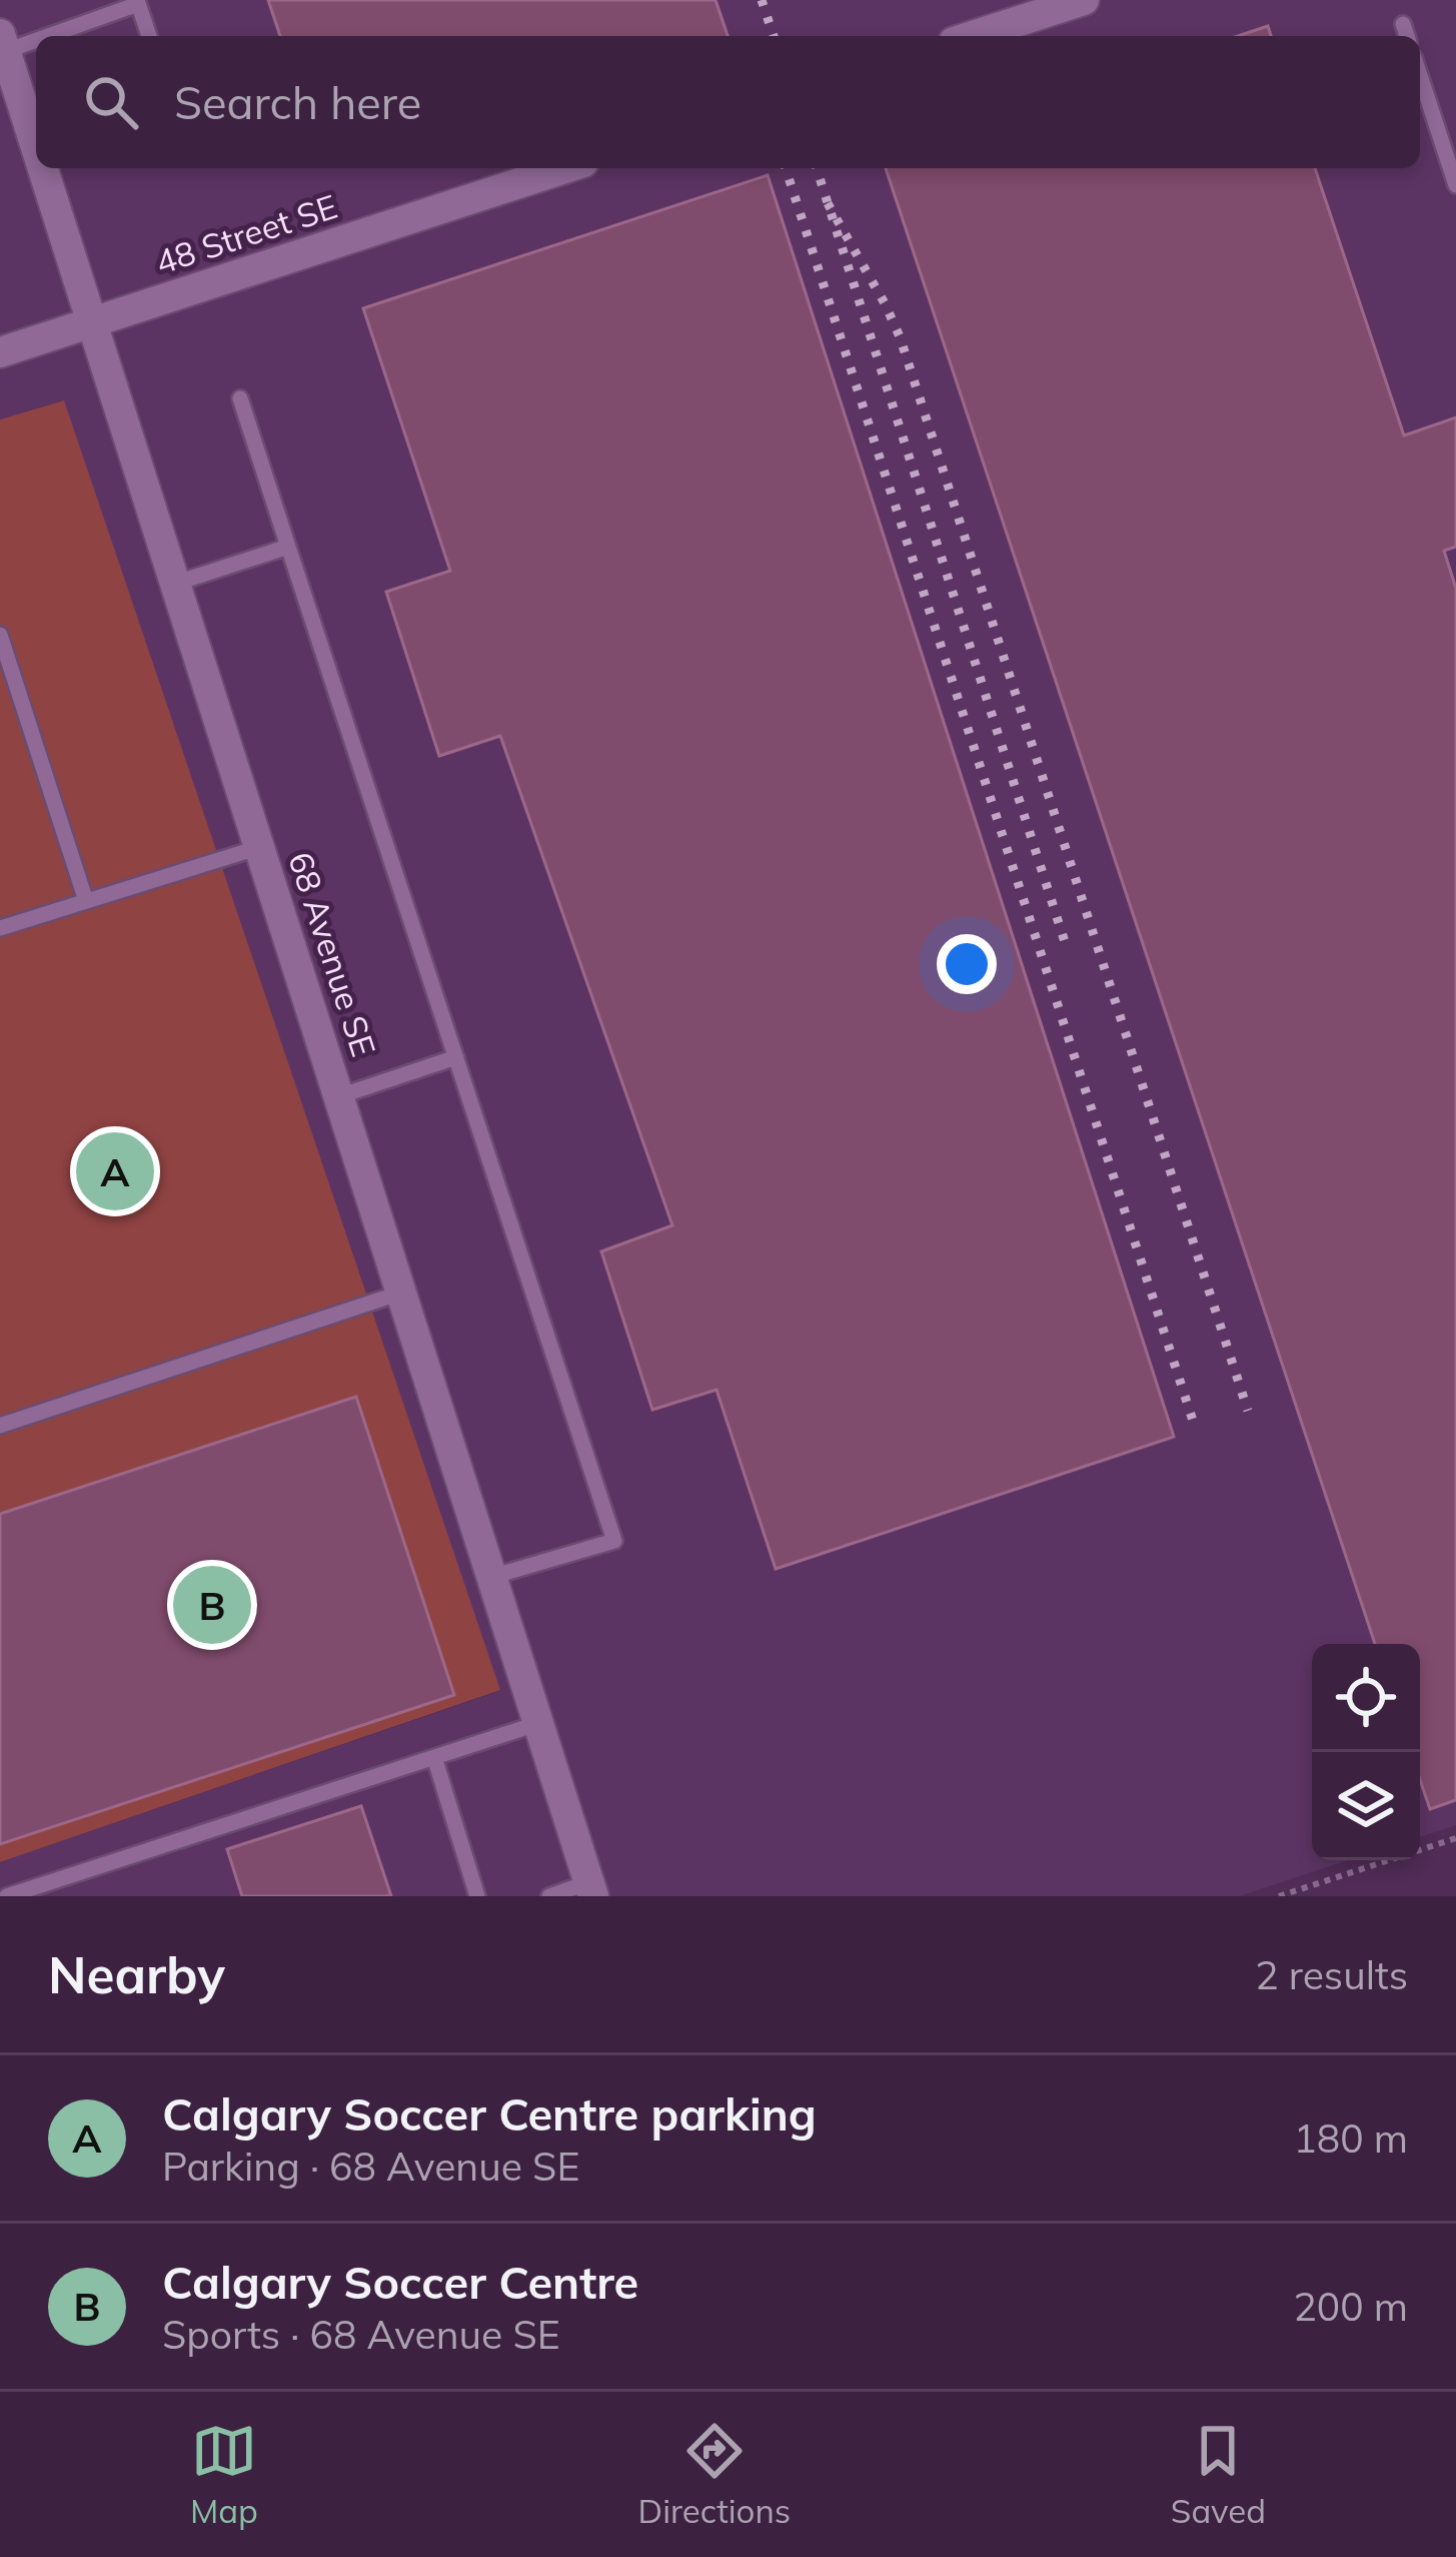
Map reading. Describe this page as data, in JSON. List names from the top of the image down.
{
  "streets": {
    "street": ["48 Street SE", "68 Avenue SE"]
  },
  "crossings": [
    ["48 Street SE", "68 Avenue SE"]
  ],
  "page": {
    "search": "Search here",
    "pins": ["A", "B"],
    "heading": ["Nearby", "2 results"],
    "list": [
      {
        "mark": "A",
        "name": "Calgary Soccer Centre parking",
        "note": "Parking · 68 Avenue SE",
        "value": "180 m"
      },
      {
        "mark": "B",
        "name": "Calgary Soccer Centre",
        "note": "Sports · 68 Avenue SE",
        "value": "200 m"
      }
    ],
    "nav": ["Map", "Directions", "Saved"]
  }
}
